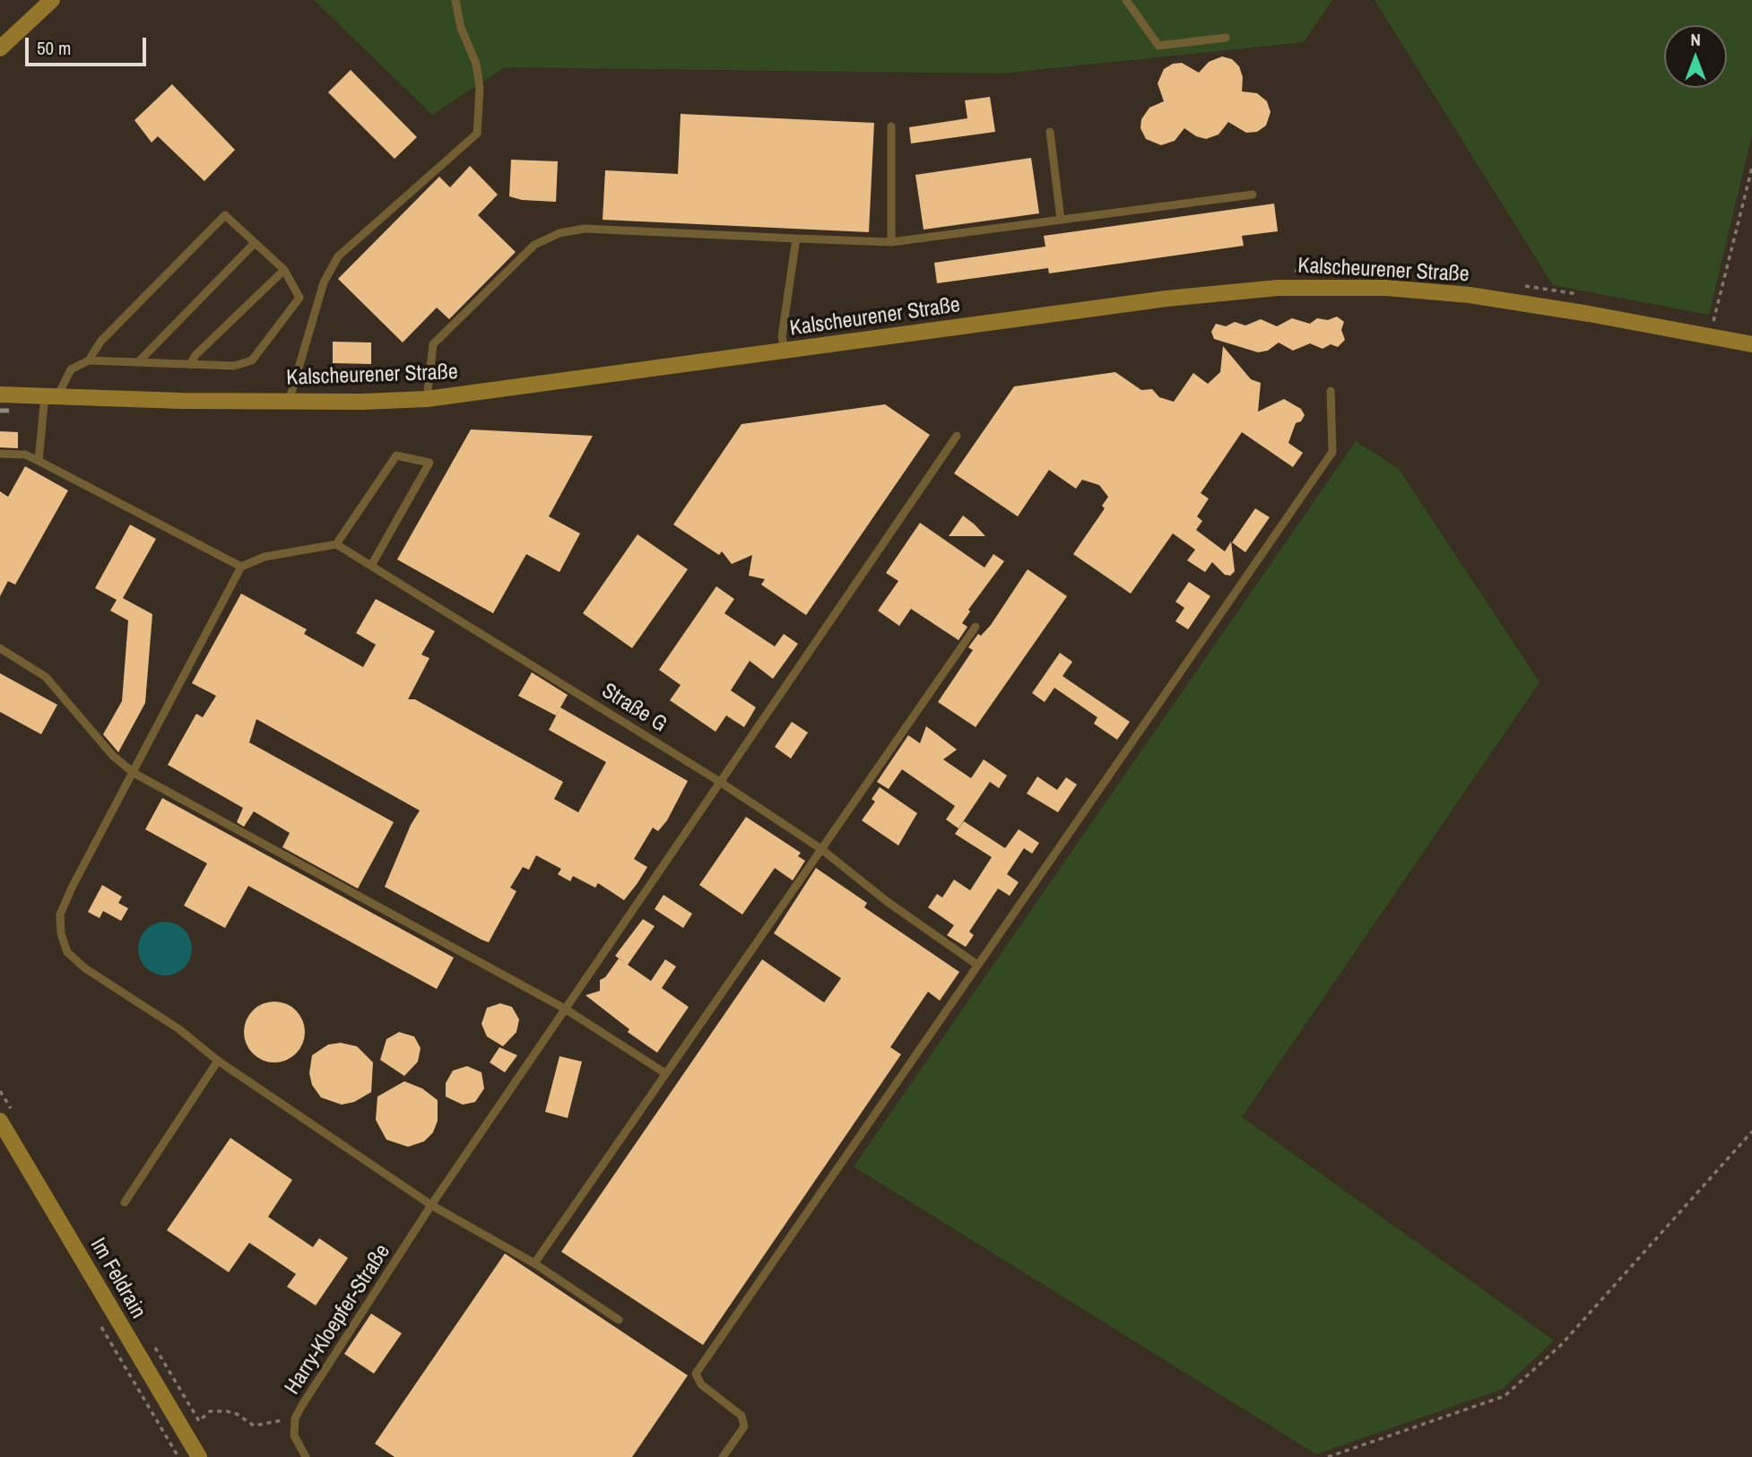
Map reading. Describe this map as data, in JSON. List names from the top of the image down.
{
  "streets": {
    "main road": ["Kalscheurener Straße", "Im Feldrain"],
    "lane": ["Straße G", "Harry-Kloepfer-Straße"]
  },
  "crossings": [
    ["Straße G", "Harry-Kloepfer-Straße"]
  ],
  "scale_bar": "50 m",
  "north": "top"
}
